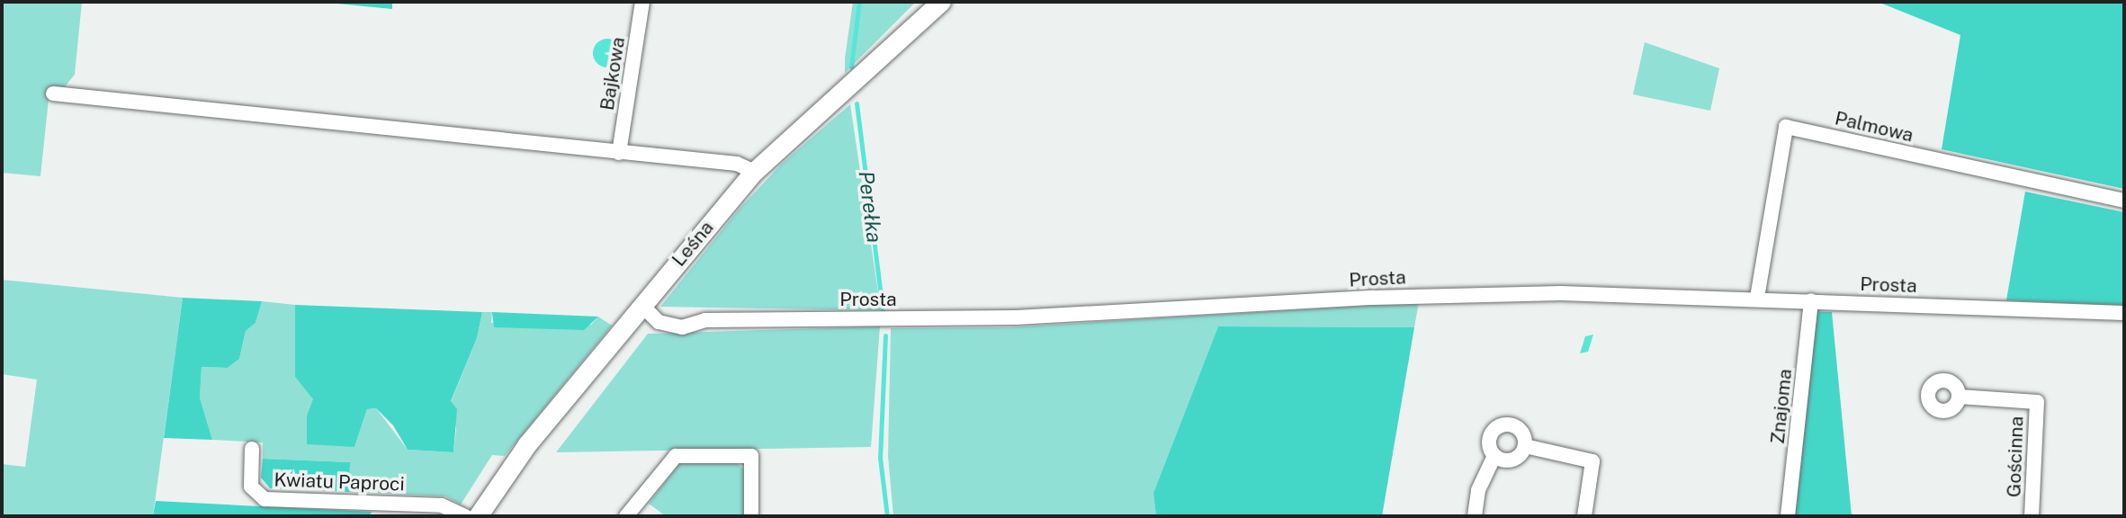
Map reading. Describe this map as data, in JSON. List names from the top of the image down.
{
  "streets": {
    "street": [
      "Bajkowa",
      "Palmowa",
      "Leśna",
      "Prosta",
      "Znajoma",
      "Gościnna",
      "Kwiatu Paproci"
    ]
  },
  "crossings": [
    ["Palmowa", "Prosta"],
    ["Leśna", "Prosta"],
    ["Prosta", "Znajoma"]
  ],
  "water": ["Perełka"]
}
